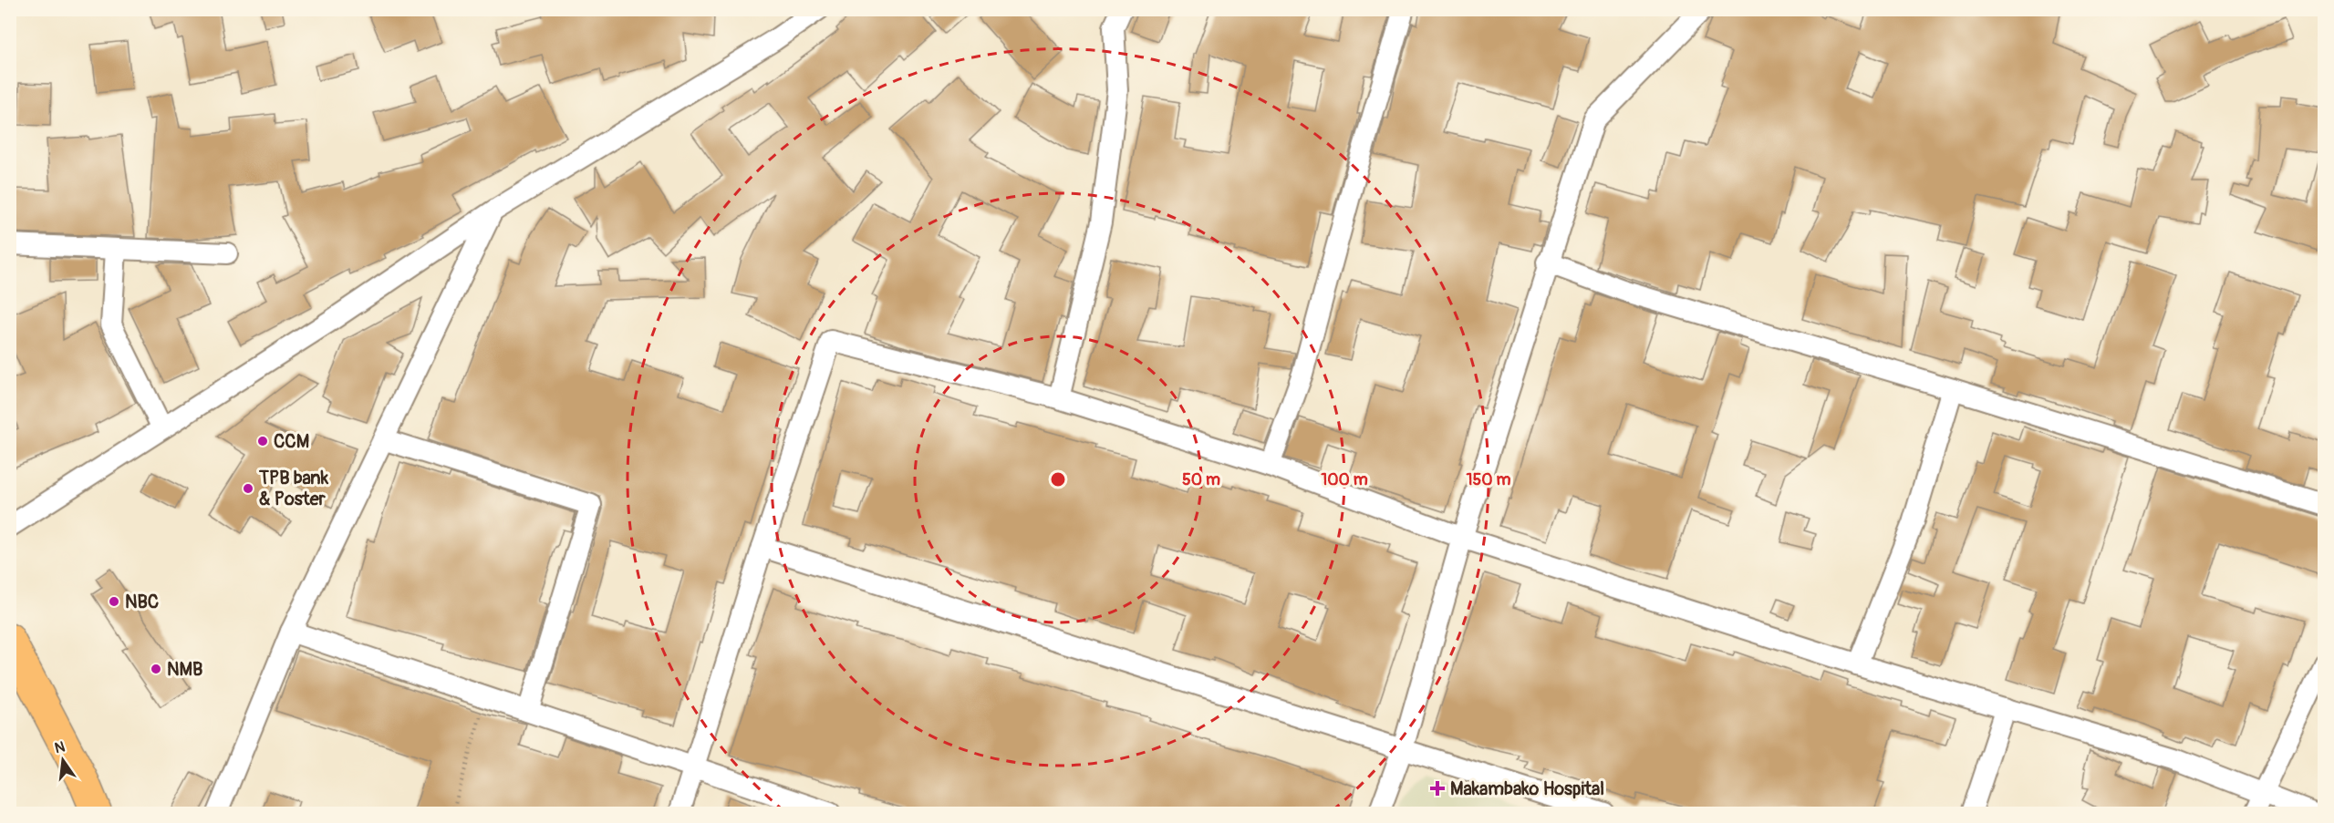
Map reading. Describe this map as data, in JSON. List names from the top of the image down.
{
  "places": {
    "other": [
      "CCM",
      "TPB bank & Poster",
      "NBC",
      "NMB"
    ],
    "health": ["Makambako Hospital"]
  },
  "north": "top",
  "rings": ["50 m", "100 m", "150 m"]
}
